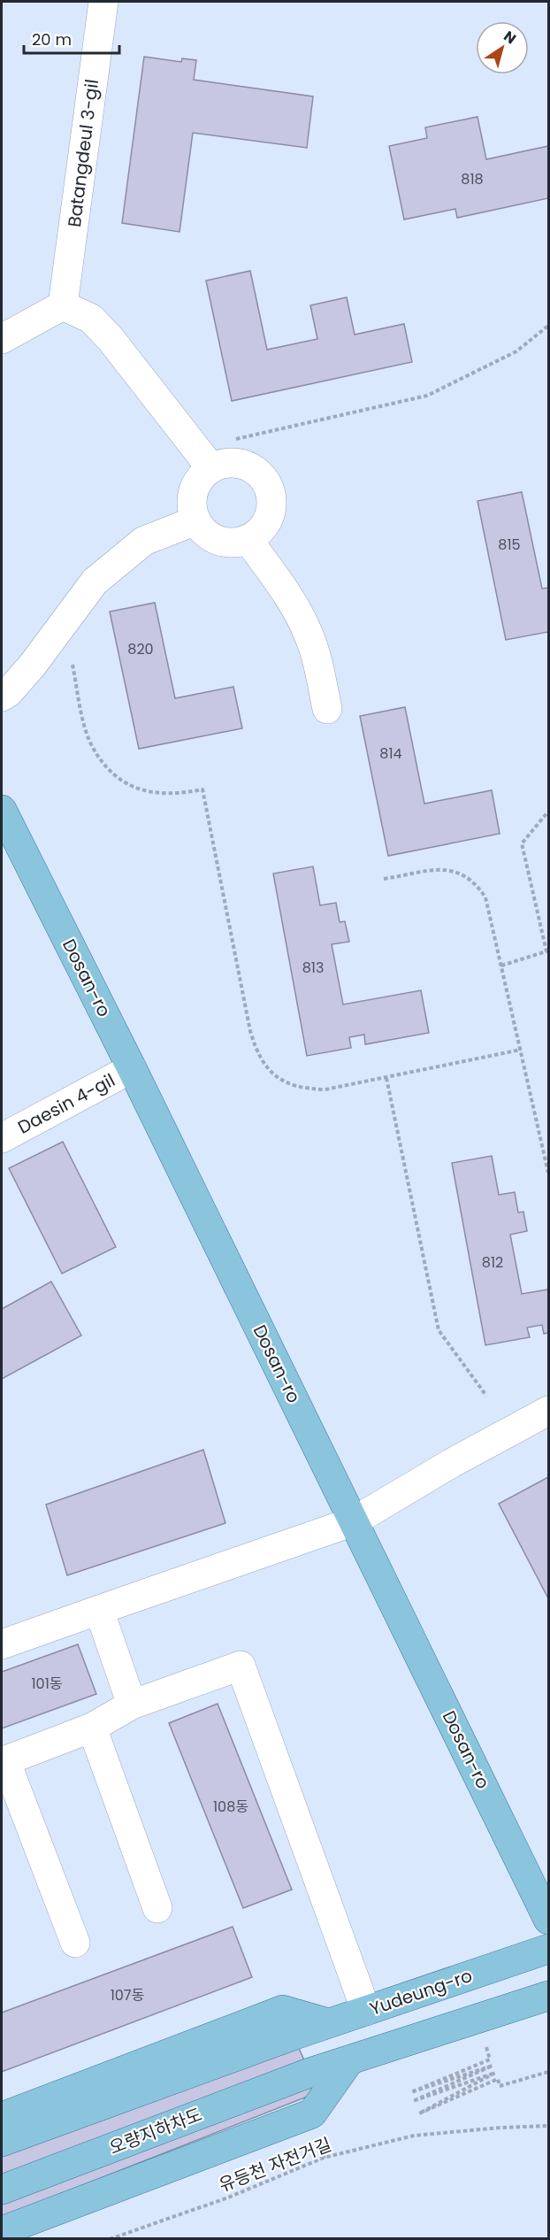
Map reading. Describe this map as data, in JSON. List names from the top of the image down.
{
  "streets": {
    "main road": ["Dosan-ro", "Yudeung-ro", "오량지하차도"],
    "street": ["Batangdeul 3-gil", "Daesin 4-gil"],
    "path": ["유등천 자전거길"]
  },
  "crossings": [
    ["Dosan-ro", "Daesin 4-gil"]
  ],
  "house_numbers": [
    "818",
    "815",
    "820",
    "814",
    "813",
    "812",
    "101동",
    "108동",
    "107동"
  ],
  "scale_bar": "20 m",
  "north": "top right"
}
